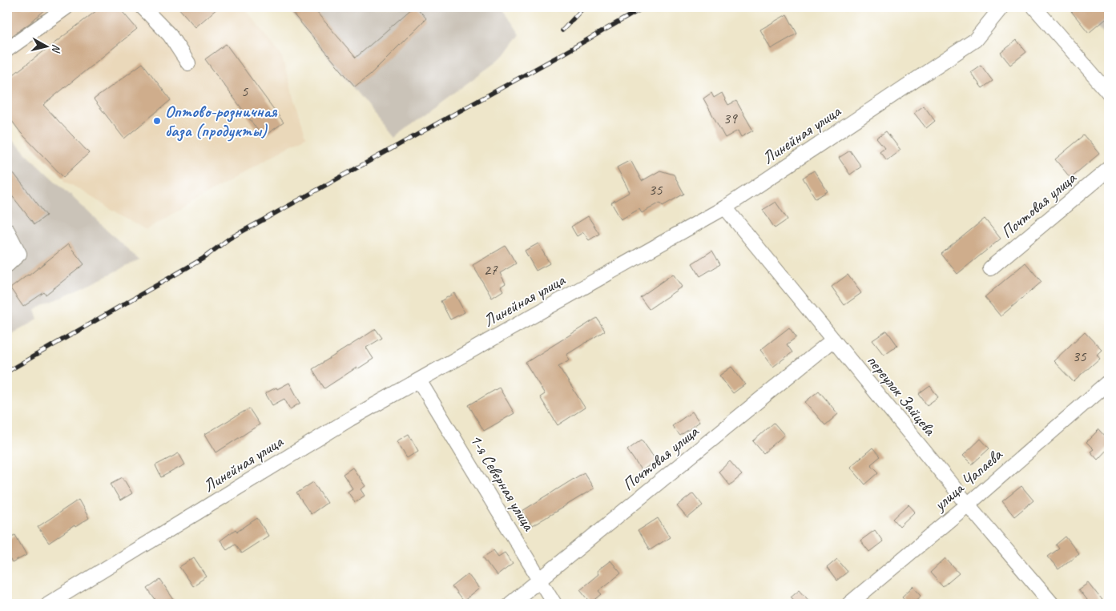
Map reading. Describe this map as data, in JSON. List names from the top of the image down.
{
  "streets": {
    "street": [
      "Линейная улица",
      "Почтовая улица",
      "переулок Зайцева",
      "улица Чапаева",
      "1-я Северная улица"
    ]
  },
  "crossings": [
    ["Линейная улица", "переулок Зайцева"],
    ["Линейная улица", "1-я Северная улица"],
    ["Почтовая улица", "переулок Зайцева"],
    ["Почтовая улица", "1-я Северная улица"],
    ["переулок Зайцева", "улица Чапаева"]
  ],
  "places": ["Оптово-розничная база (продукты)"],
  "house_numbers": [
    "5",
    "39",
    "35",
    "27",
    "35"
  ],
  "north": "right"
}
